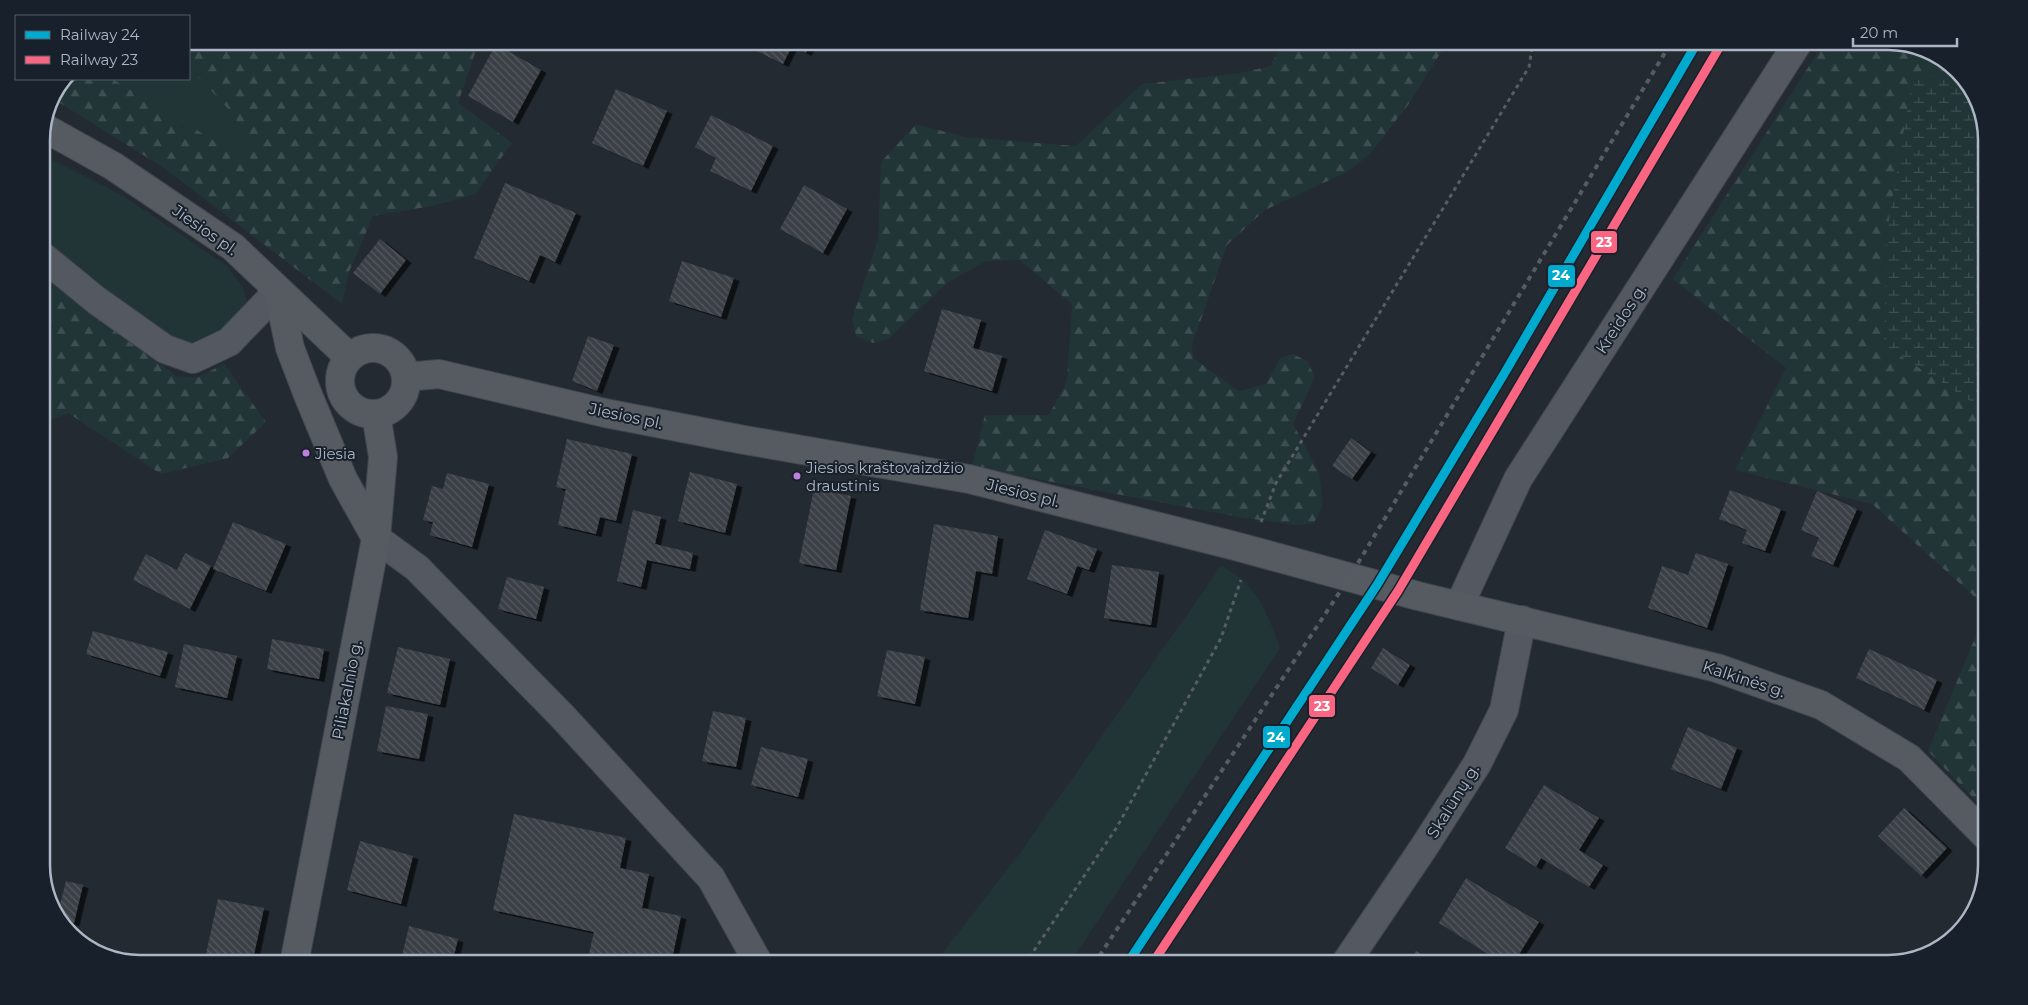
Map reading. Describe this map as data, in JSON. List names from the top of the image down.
{
  "streets": {
    "main road": ["Jiesios pl.", "Kalkinės g.", "Piliakalnio g."],
    "street": ["Kreidos g.", "Skalūnų g."]
  },
  "crossings": [
    ["Jiesios pl.", "Kreidos g."],
    ["Jiesios pl.", "Kalkinės g."],
    ["Jiesios pl.", "Piliakalnio g."],
    ["Kreidos g.", "Kalkinės g."],
    ["Kalkinės g.", "Skalūnų g."]
  ],
  "places": ["Jiesia", "Jiesios kraštovaizdžio draustinis"],
  "lines": ["rail line 24", "rail line 23"],
  "legend": ["Railway 24", "Railway 23"],
  "scale_bar": "20 m"
}
